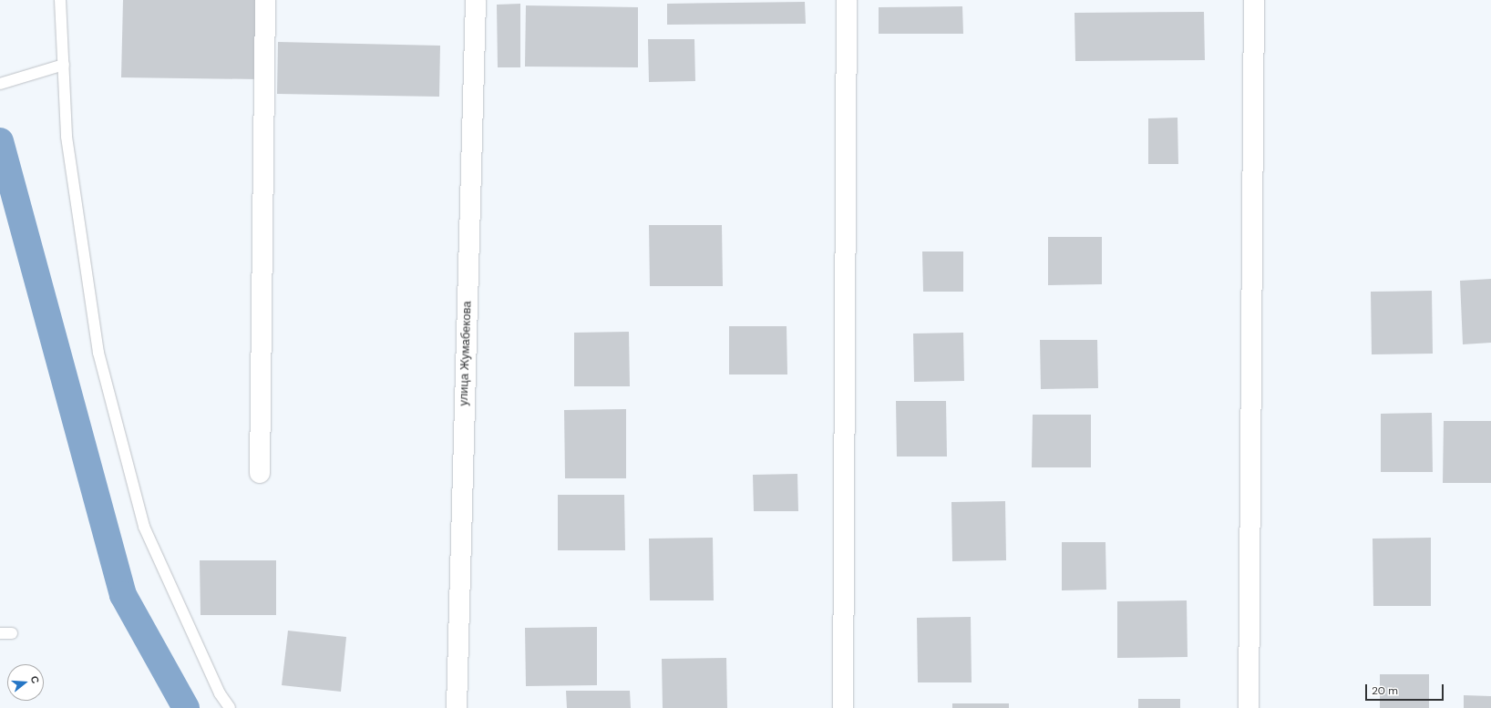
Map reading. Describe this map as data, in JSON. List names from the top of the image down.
{
  "streets": {
    "street": ["улица Жумабекова"]
  },
  "scale_bar": "20 m",
  "north": "right"
}
